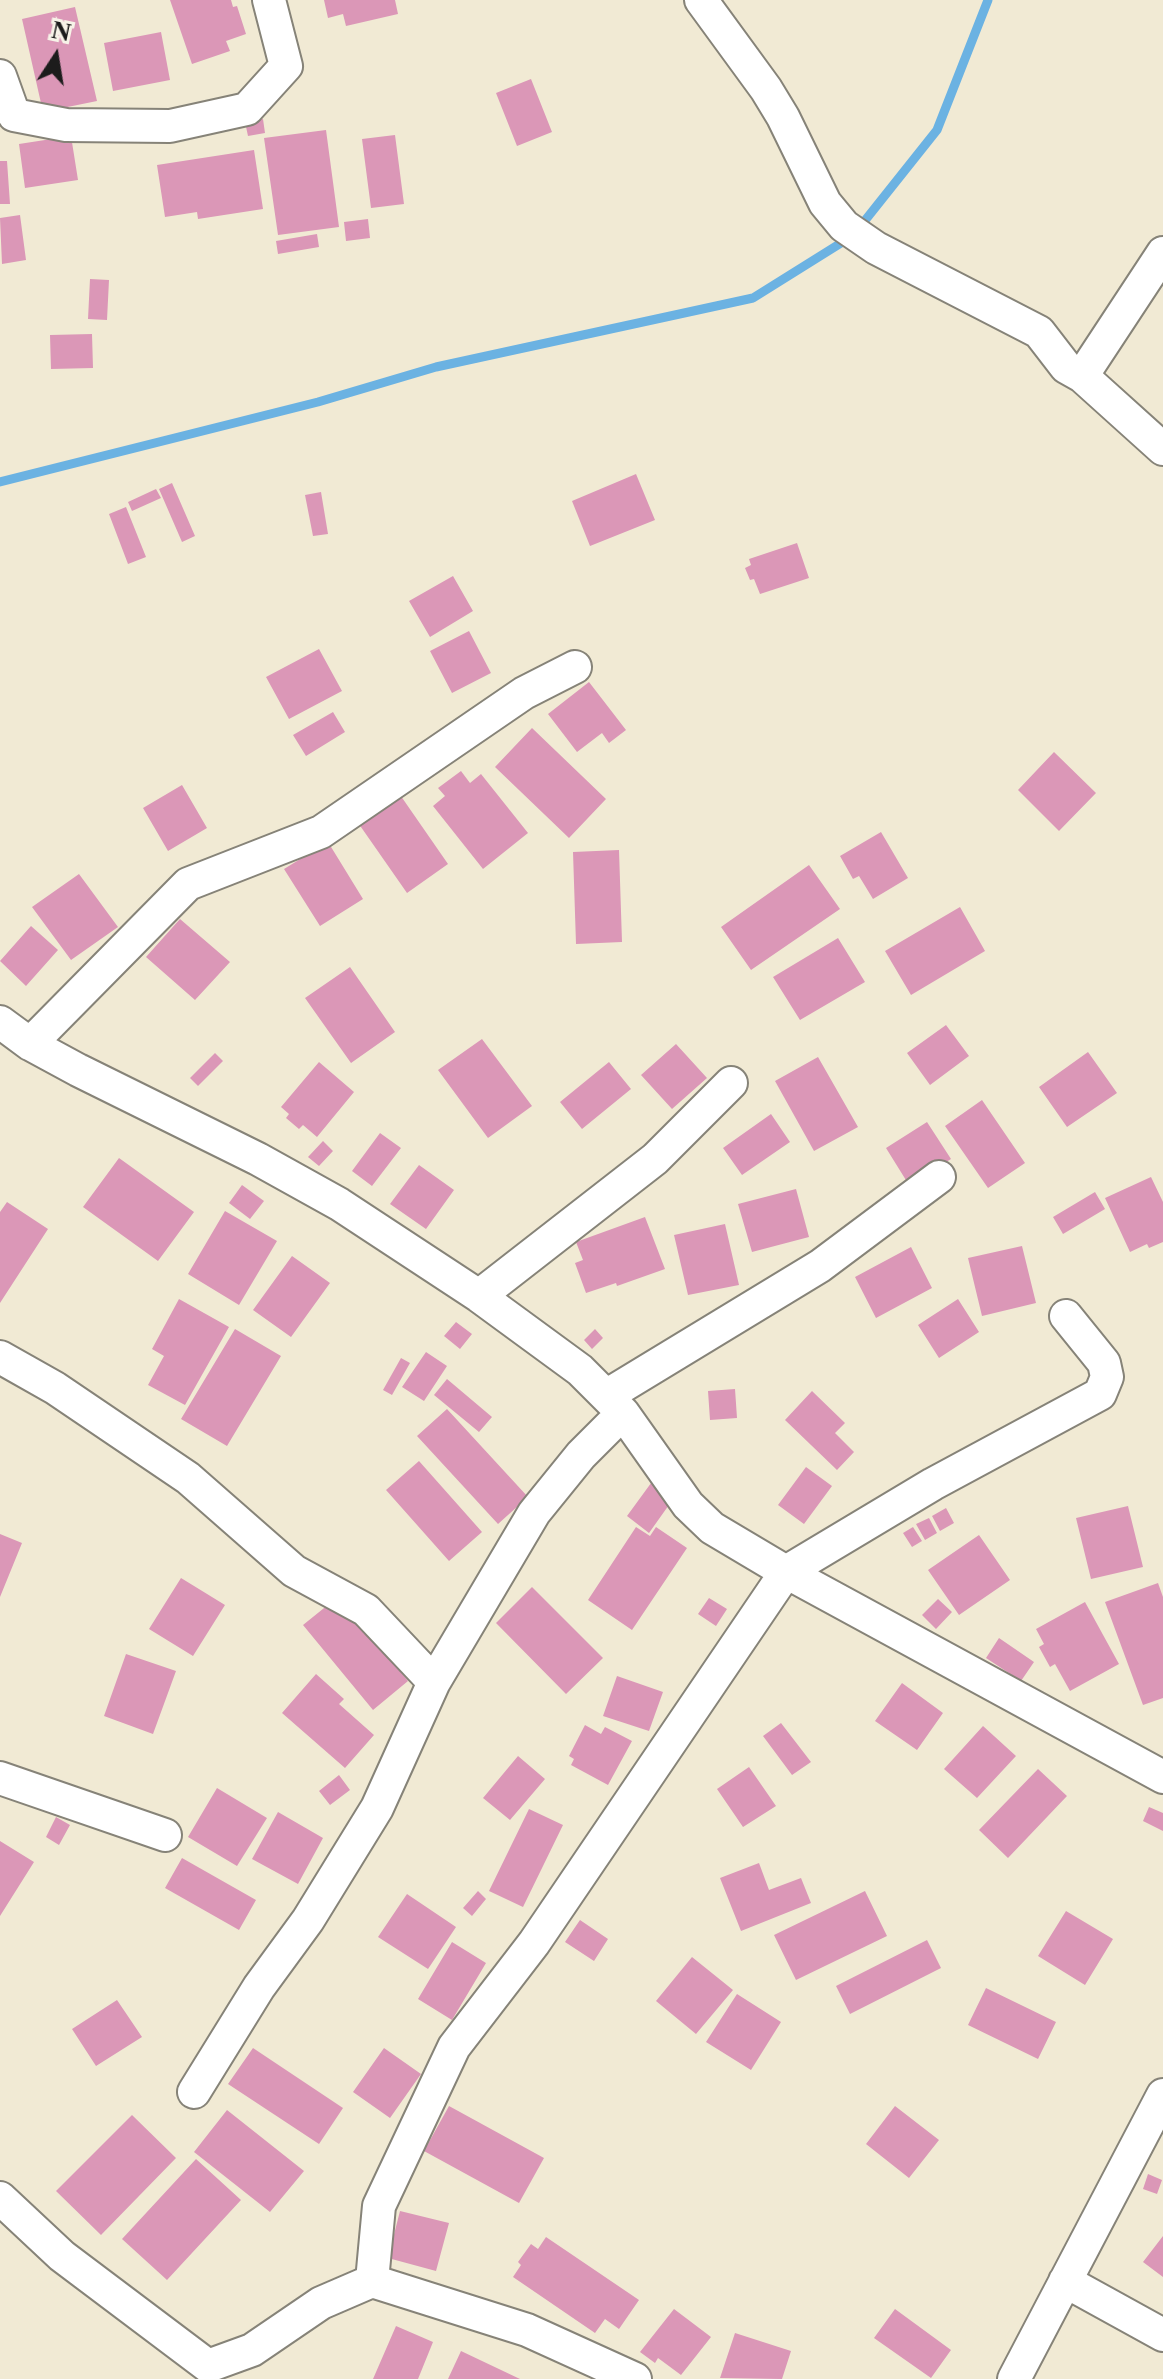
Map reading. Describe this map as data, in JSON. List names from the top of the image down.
{
  "north": "top"
}
